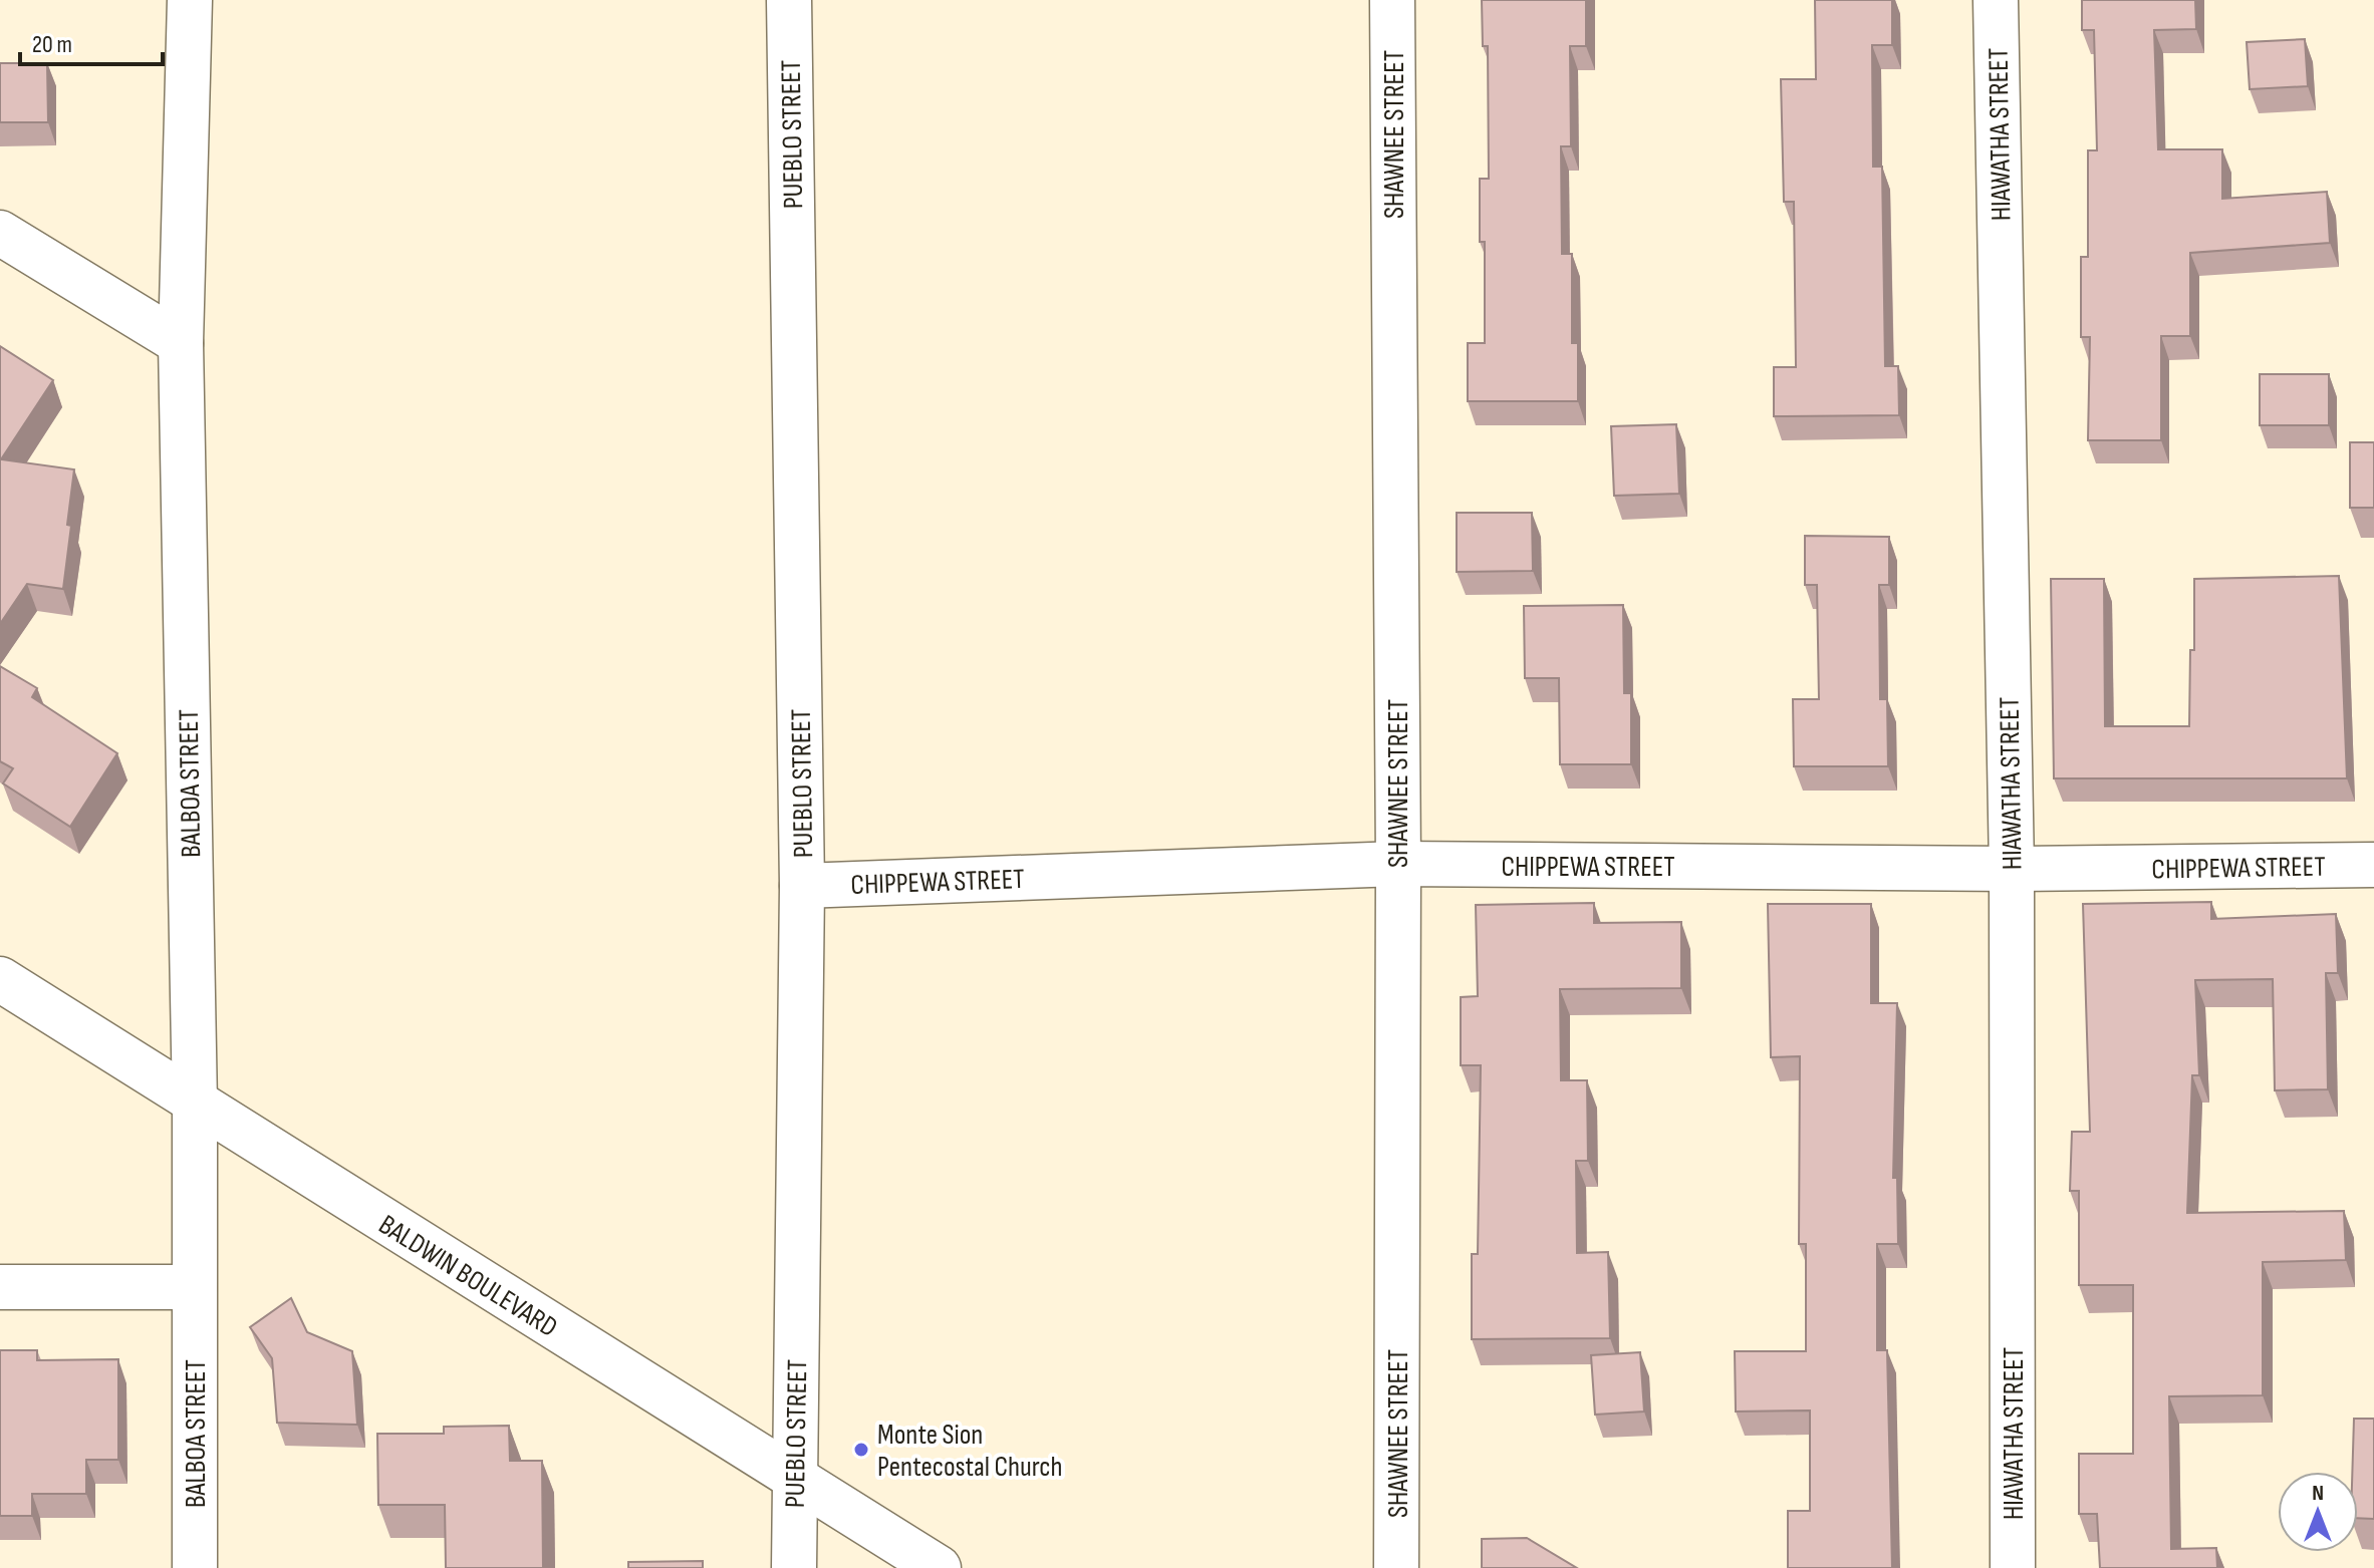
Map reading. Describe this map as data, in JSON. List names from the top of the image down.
{
  "streets": {
    "street": [
      "PUEBLO STREET",
      "SHAWNEE STREET",
      "HIAWATHA STREET",
      "BALBOA STREET",
      "CHIPPEWA STREET",
      "BALDWIN BOULEVARD"
    ]
  },
  "crossings": [
    ["PUEBLO STREET", "CHIPPEWA STREET"],
    ["PUEBLO STREET", "BALDWIN BOULEVARD"],
    ["SHAWNEE STREET", "CHIPPEWA STREET"],
    ["HIAWATHA STREET", "CHIPPEWA STREET"],
    ["BALBOA STREET", "BALDWIN BOULEVARD"]
  ],
  "places": ["Monte Sion Pentecostal Church"],
  "scale_bar": "20 m",
  "north": "top"
}
